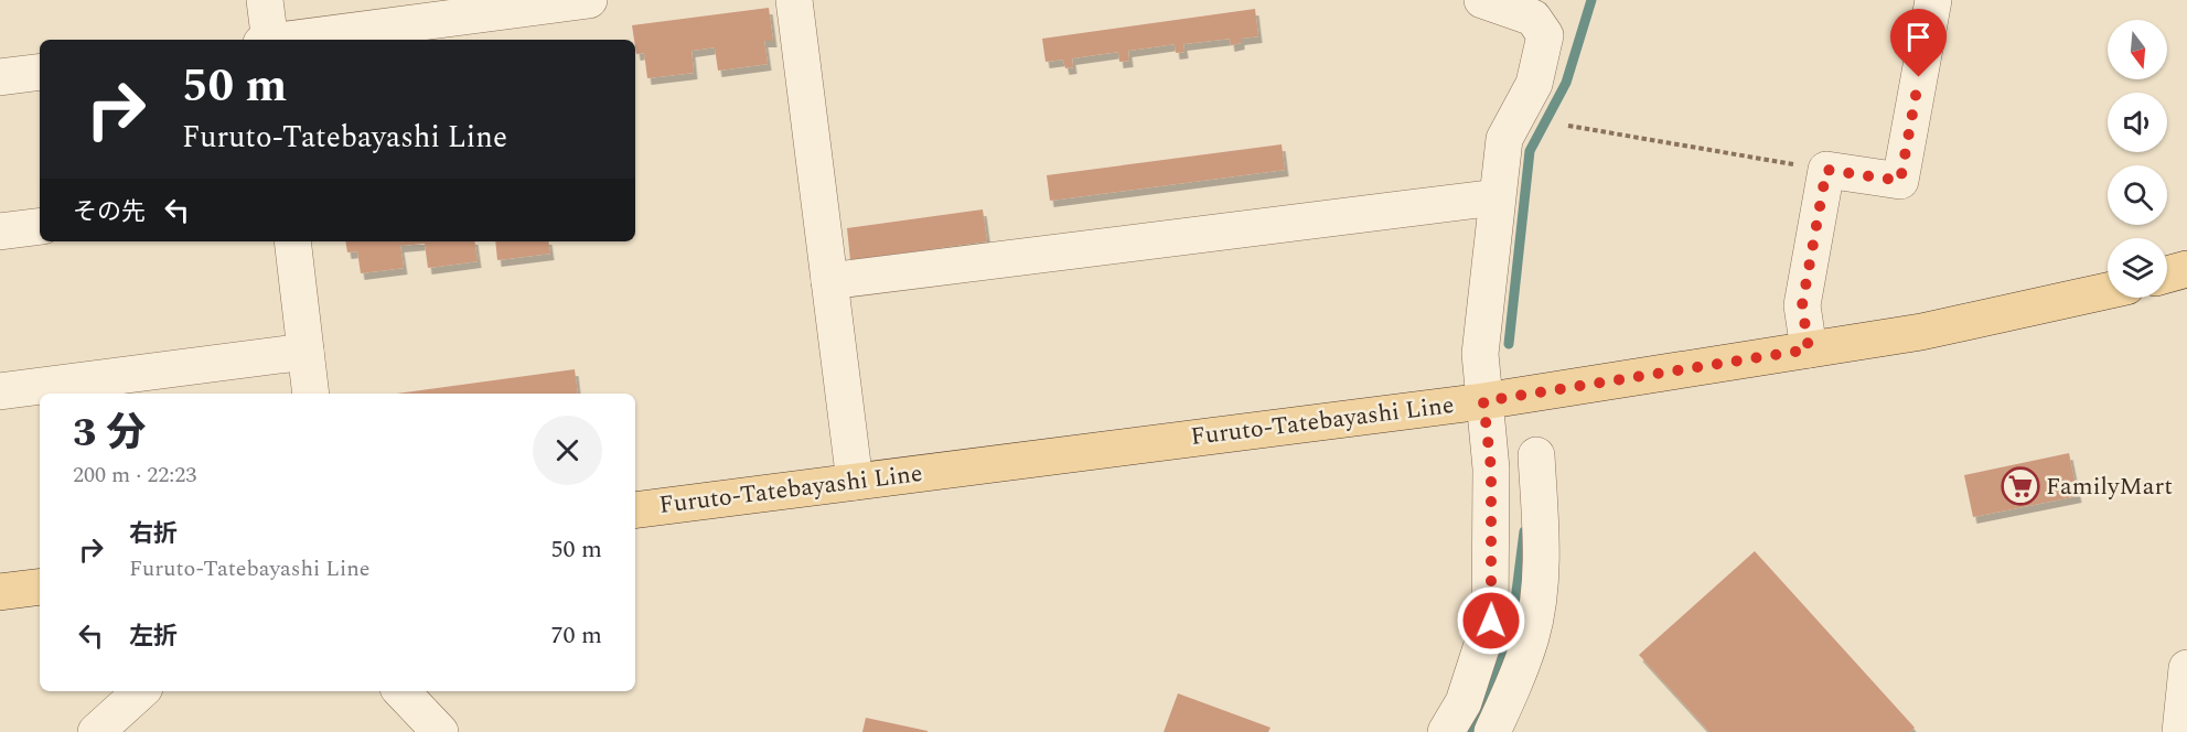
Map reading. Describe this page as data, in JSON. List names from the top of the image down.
{
  "streets": {
    "main road": ["Furuto-Tatebayashi Line"]
  },
  "places": {
    "supermarket": ["FamilyMart"]
  },
  "north": "bottom",
  "page": {
    "turn": ["50 m", "Furuto-Tatebayashi Line"],
    "then": "その先",
    "heading": ["3 分", "200 m · 22:23"],
    "list": [
      {
        "name": "右折",
        "note": "Furuto-Tatebayashi Line",
        "value": "50 m"
      },
      {
        "name": "左折",
        "value": "70 m"
      }
    ]
  }
}
